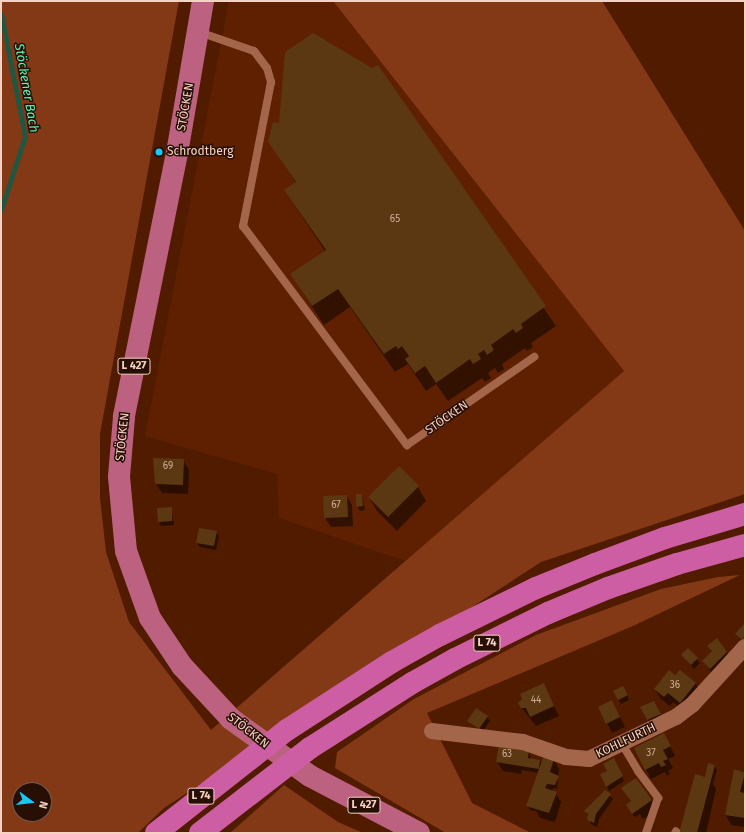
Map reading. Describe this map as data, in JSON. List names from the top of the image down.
{
  "streets": {
    "highway": ["L 74"],
    "main road": ["STÖCKEN", "L 427"],
    "street": ["KOHLFURTH"]
  },
  "water": ["Stöckener Bach"],
  "places": ["Schrodtberg"],
  "house_numbers": [
    "65",
    "69",
    "67",
    "36",
    "44",
    "37",
    "63"
  ],
  "north": "right"
}
